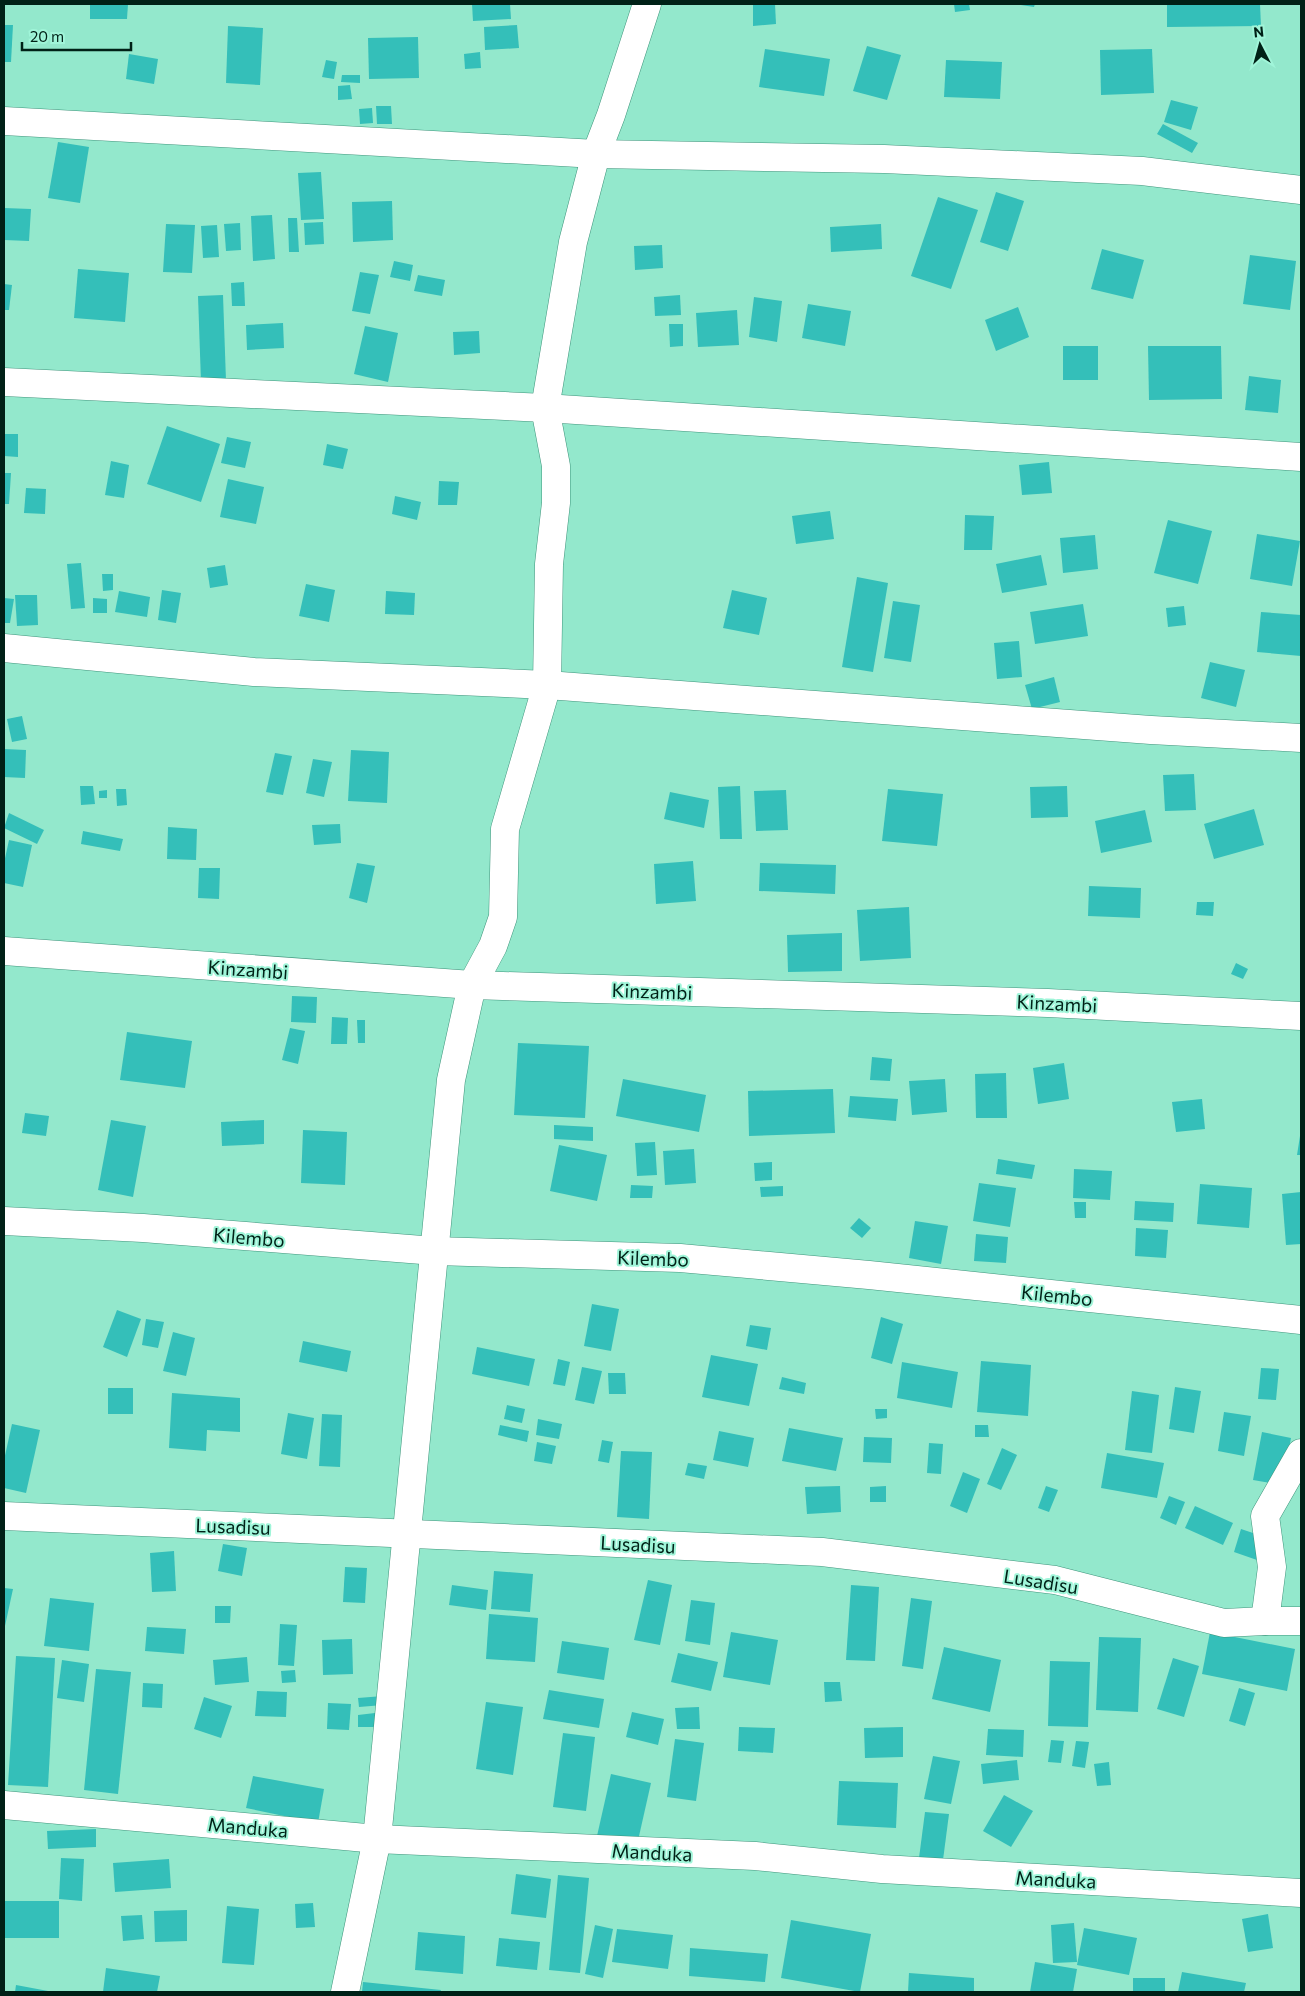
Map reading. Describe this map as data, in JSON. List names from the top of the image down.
{
  "streets": {
    "street": [
      "Kinzambi",
      "Kilembo",
      "Lusadisu",
      "Manduka"
    ]
  },
  "scale_bar": "20 m",
  "north": "top"
}
